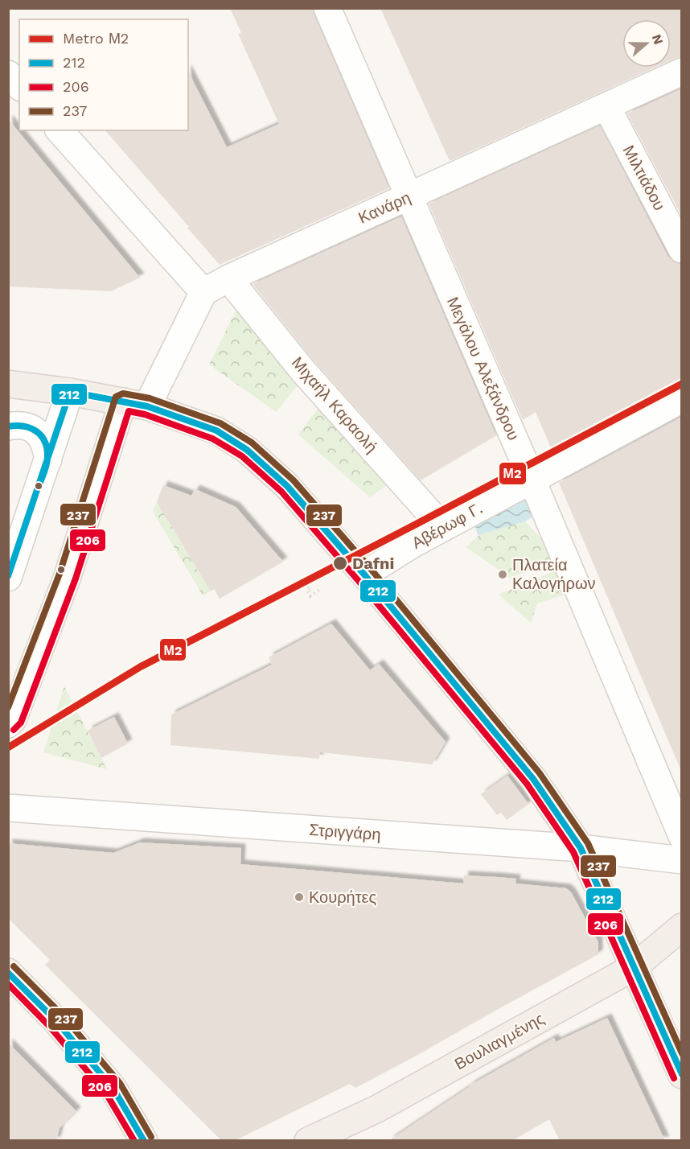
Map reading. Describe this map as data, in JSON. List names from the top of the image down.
{
  "streets": {
    "main road": ["Βουλιαγμένης"],
    "street": [
      "Μιλτιάδου",
      "Κανάρη",
      "Μεγάλου Αλεξάνδρου",
      "Μιχαήλ Καραολή",
      "Αβέρωφ Γ.",
      "Στριγγάρη"
    ]
  },
  "crossings": [
    ["Μιλτιάδου", "Κανάρη"],
    ["Κανάρη", "Μεγάλου Αλεξάνδρου"],
    ["Κανάρη", "Μιχαήλ Καραολή"],
    ["Μεγάλου Αλεξάνδρου", "Αβέρωφ Γ."],
    ["Μιχαήλ Καραολή", "Αβέρωφ Γ."]
  ],
  "places": ["Dafni", "Πλατεία Καλογήρων", "Κουρήτες"],
  "lines": [
    "metro line Μ2",
    "transit line 212",
    "transit line 237",
    "transit line 206"
  ],
  "legend": [
    "Metro Μ2",
    "212",
    "206",
    "237"
  ],
  "north": "right"
}
